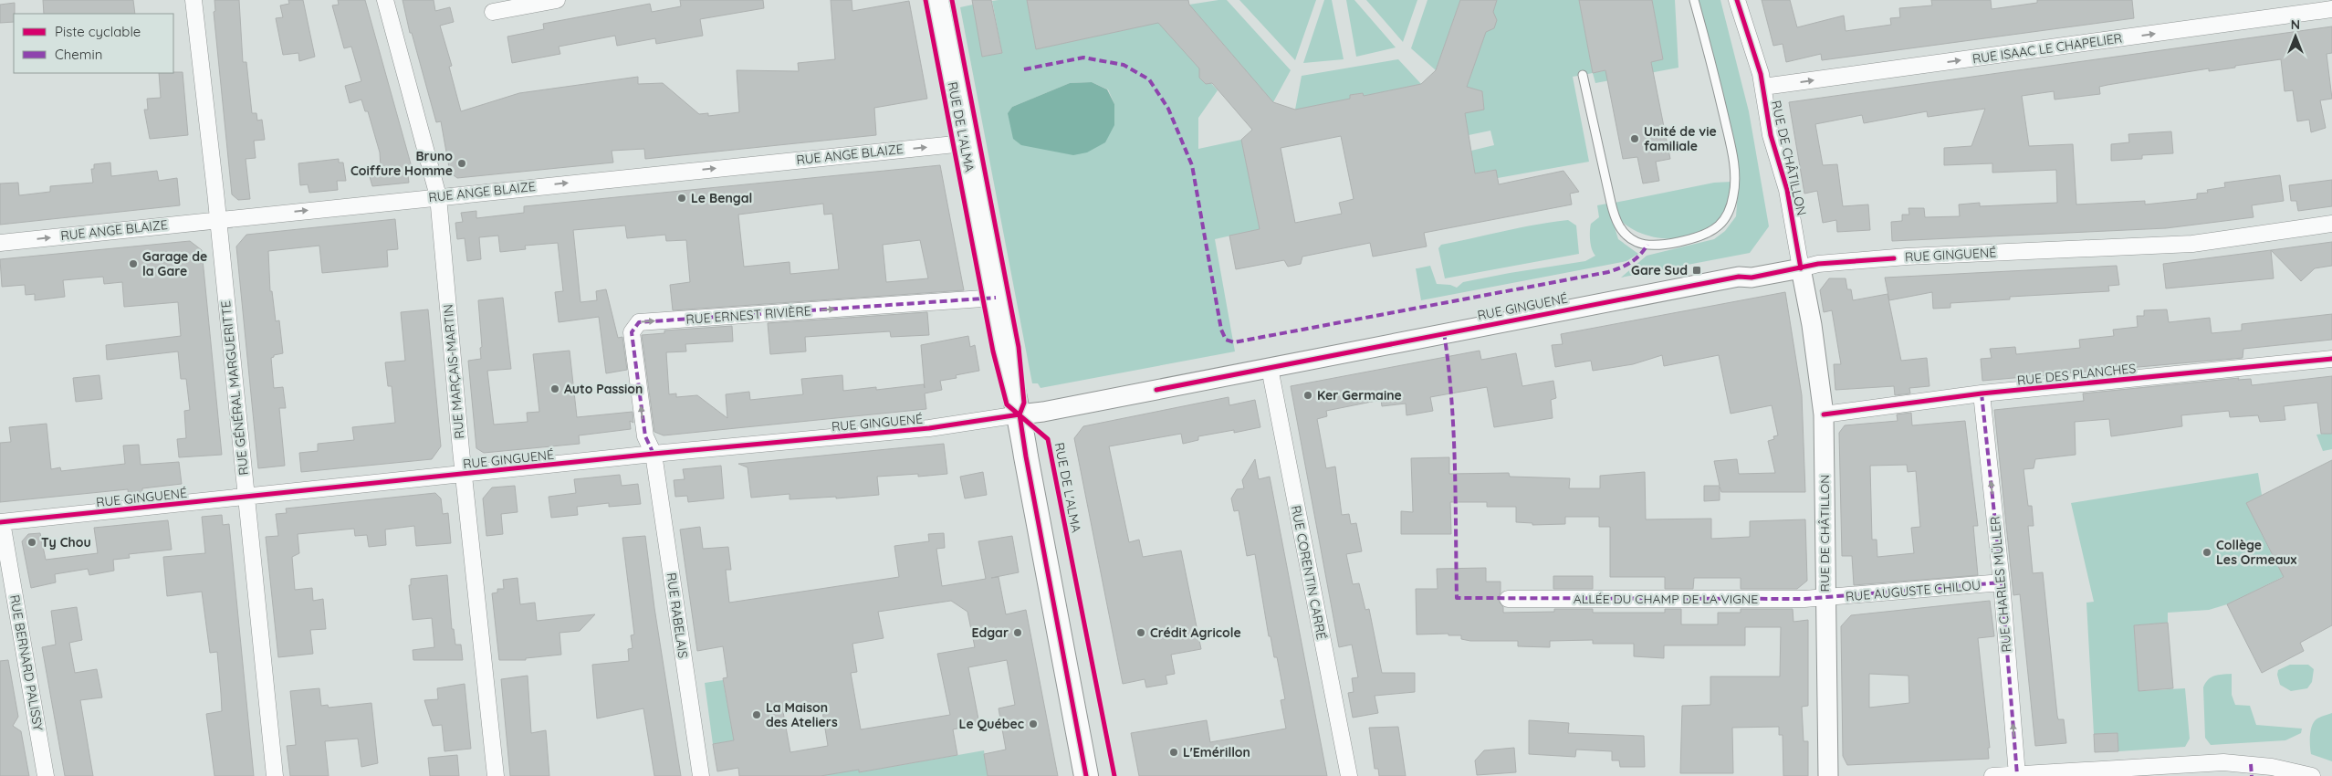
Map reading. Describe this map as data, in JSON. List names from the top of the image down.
{
  "streets": {
    "main road": ["RUE DE L'ALMA"],
    "street": [
      "RUE ISAAC LE CHAPELIER",
      "RUE ANGE BLAIZE",
      "RUE DE CHÂTILLON",
      "RUE GINGUENÉ",
      "RUE ERNEST RIVIÈRE",
      "RUE MARÇAIS-MARTIN",
      "RUE DES PLANCHES",
      "RUE GÉNÉRAL MARGUERITTE",
      "RUE CORENTIN CARRÉ",
      "RUE CHARLES MÜLLER",
      "RUE AUGUSTE CHILOU",
      "ALLÉE DU CHAMP DE LA VIGNE",
      "RUE RABELAIS",
      "RUE BERNARD PALISSY"
    ]
  },
  "crossings": [
    ["RUE ISAAC LE CHAPELIER", "RUE DE CHÂTILLON"],
    ["RUE DE L'ALMA", "RUE ANGE BLAIZE"],
    ["RUE DE L'ALMA", "RUE GINGUENÉ"],
    ["RUE DE L'ALMA", "RUE ERNEST RIVIÈRE"],
    ["RUE ANGE BLAIZE", "RUE MARÇAIS-MARTIN"],
    ["RUE ANGE BLAIZE", "RUE GÉNÉRAL MARGUERITTE"],
    ["RUE DE CHÂTILLON", "RUE GINGUENÉ"],
    ["RUE DE CHÂTILLON", "RUE DES PLANCHES"],
    ["RUE DE CHÂTILLON", "RUE AUGUSTE CHILOU"],
    ["RUE DE CHÂTILLON", "ALLÉE DU CHAMP DE LA VIGNE"],
    ["RUE GINGUENÉ", "RUE ERNEST RIVIÈRE"],
    ["RUE GINGUENÉ", "RUE MARÇAIS-MARTIN"],
    ["RUE GINGUENÉ", "RUE GÉNÉRAL MARGUERITTE"],
    ["RUE GINGUENÉ", "RUE CORENTIN CARRÉ"],
    ["RUE GINGUENÉ", "RUE RABELAIS"],
    ["RUE GINGUENÉ", "RUE BERNARD PALISSY"],
    ["RUE ERNEST RIVIÈRE", "RUE RABELAIS"],
    ["RUE DES PLANCHES", "RUE CHARLES MÜLLER"],
    ["RUE CHARLES MÜLLER", "RUE AUGUSTE CHILOU"],
    ["RUE AUGUSTE CHILOU", "ALLÉE DU CHAMP DE LA VIGNE"]
  ],
  "one_way": ["RUE ISAAC LE CHAPELIER", "RUE ANGE BLAIZE", "RUE CHARLES MÜLLER"],
  "places": {
    "other": [
      "Unité de vie familiale",
      "Bruno Coiffure Homme",
      "Le Bengal",
      "Garage de la Gare",
      "Auto Passion",
      "Ker Germaine",
      "Ty Chou",
      "Collège Les Ormeaux",
      "Edgar",
      "Crédit Agricole",
      "La Maison des Ateliers",
      "Le Québec",
      "L'Emérillon"
    ],
    "transit": ["Gare Sud"]
  },
  "legend": ["Piste cyclable", "Chemin"],
  "north": "top"
}
